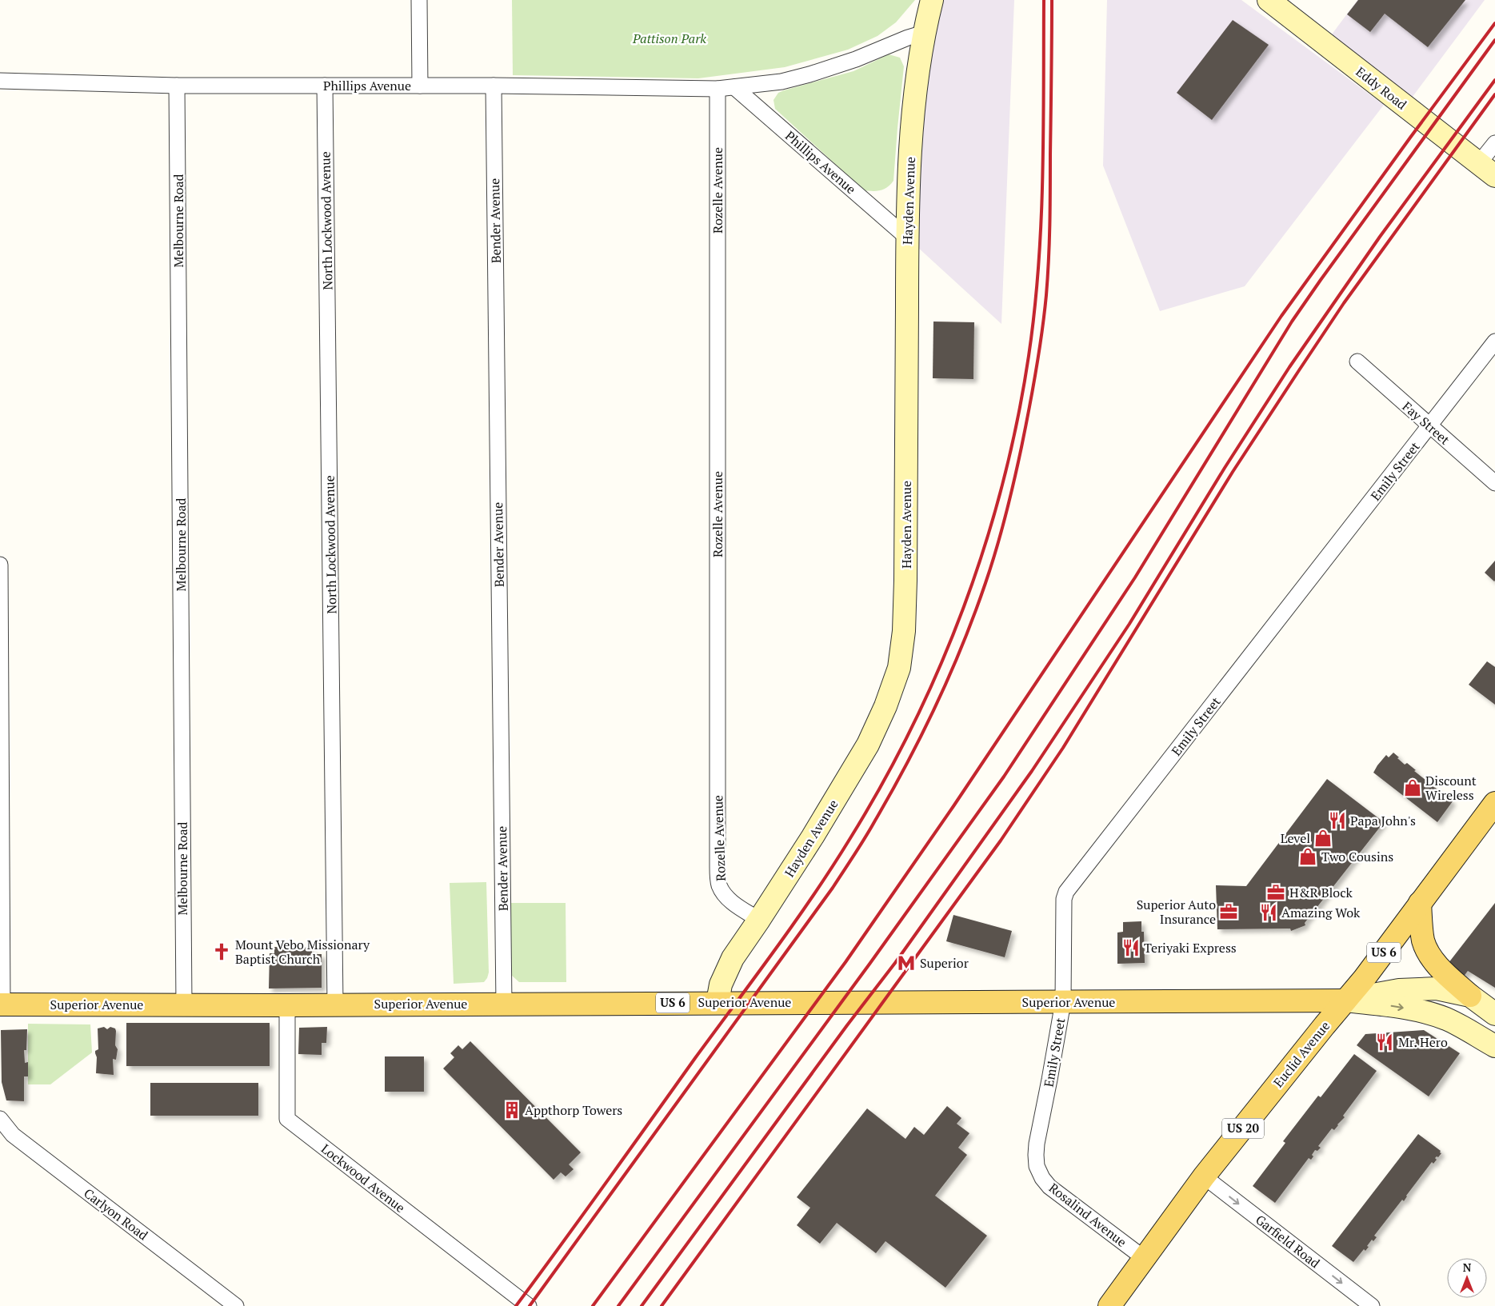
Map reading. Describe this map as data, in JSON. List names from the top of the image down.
{
  "streets": {
    "main road": [
      "US 6",
      "Superior Avenue",
      "Euclid Avenue",
      "US 20"
    ],
    "street": [
      "Phillips Avenue",
      "Eddy Road",
      "Rozelle Avenue",
      "Hayden Avenue",
      "Melbourne Road",
      "North Lockwood Avenue",
      "Bender Avenue",
      "Fay Street",
      "Emily Street",
      "Lockwood Avenue",
      "Carlyon Road",
      "Rosalind Avenue",
      "Garfield Road"
    ]
  },
  "crossings": [
    ["Phillips Avenue", "Rozelle Avenue"],
    ["Phillips Avenue", "Hayden Avenue"],
    ["Phillips Avenue", "Melbourne Road"],
    ["Phillips Avenue", "North Lockwood Avenue"],
    ["Phillips Avenue", "Bender Avenue"],
    ["Rozelle Avenue", "Hayden Avenue"],
    ["Hayden Avenue", "Superior Avenue"],
    ["Melbourne Road", "Superior Avenue"],
    ["North Lockwood Avenue", "Superior Avenue"],
    ["Bender Avenue", "Superior Avenue"],
    ["Fay Street", "Emily Street"],
    ["Emily Street", "Superior Avenue"],
    ["Emily Street", "Rosalind Avenue"],
    ["Superior Avenue", "Euclid Avenue"],
    ["Superior Avenue", "Lockwood Avenue"],
    ["Euclid Avenue", "Rosalind Avenue"],
    ["Euclid Avenue", "Garfield Road"]
  ],
  "one_way": ["Garfield Road"],
  "parks": ["Pattison Park"],
  "places": {
    "shop": ["Discount Wireless", "Level", "Two Cousins"],
    "restaurant": [
      "Papa John's",
      "Amazing Wok",
      "Teriyaki Express",
      "Mr. Hero"
    ],
    "office": ["H&R Block", "Superior Auto Insurance"],
    "church": ["Mount Vebo Missionary Baptist Church"],
    "metro station": ["Superior"],
    "building": ["Appthorp Towers"]
  },
  "north": "top"
}
